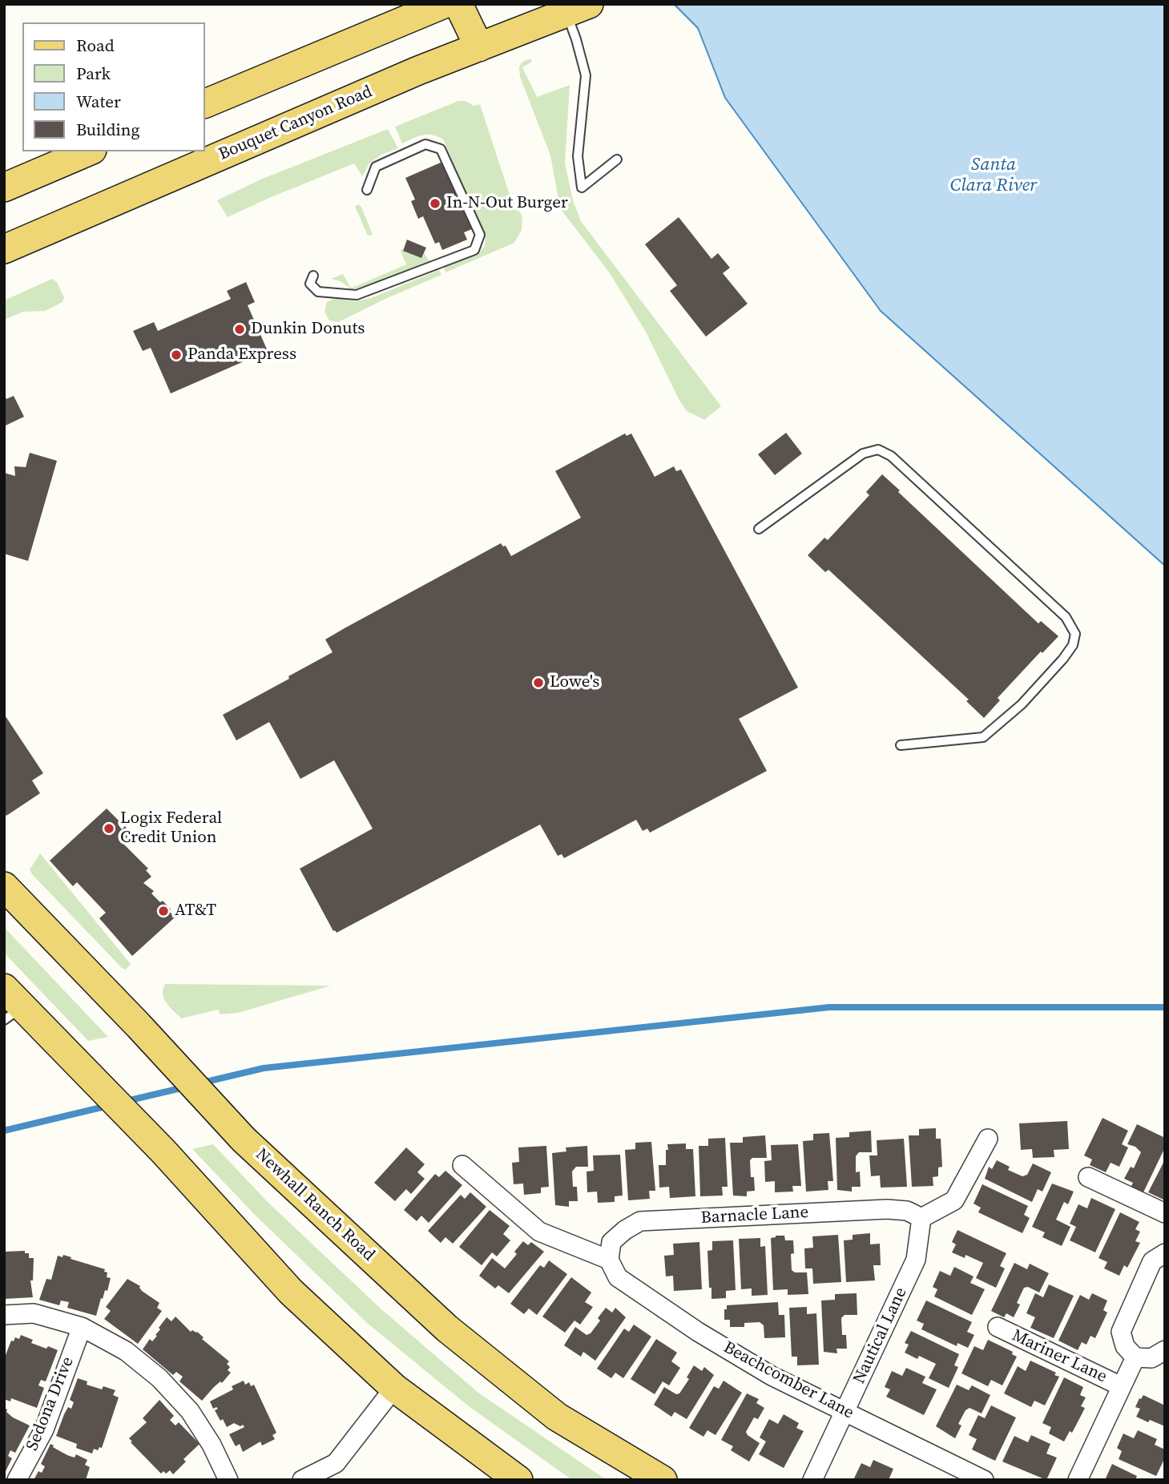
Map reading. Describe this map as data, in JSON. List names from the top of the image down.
{
  "streets": {
    "main road": ["Bouquet Canyon Road", "Newhall Ranch Road"],
    "street": [
      "Barnacle Lane",
      "Nautical Lane",
      "Mariner Lane",
      "Beachcomber Lane",
      "Sedona Drive"
    ]
  },
  "crossings": [
    ["Barnacle Lane", "Nautical Lane"],
    ["Barnacle Lane", "Beachcomber Lane"],
    ["Nautical Lane", "Beachcomber Lane"]
  ],
  "water": ["Santa Clara River"],
  "places": [
    "In-N-Out Burger",
    "Dunkin Donuts",
    "Panda Express",
    "Lowe's",
    "Logix Federal Credit Union",
    "AT&T"
  ],
  "legend": [
    "Road",
    "Park",
    "Water",
    "Building"
  ]
}
